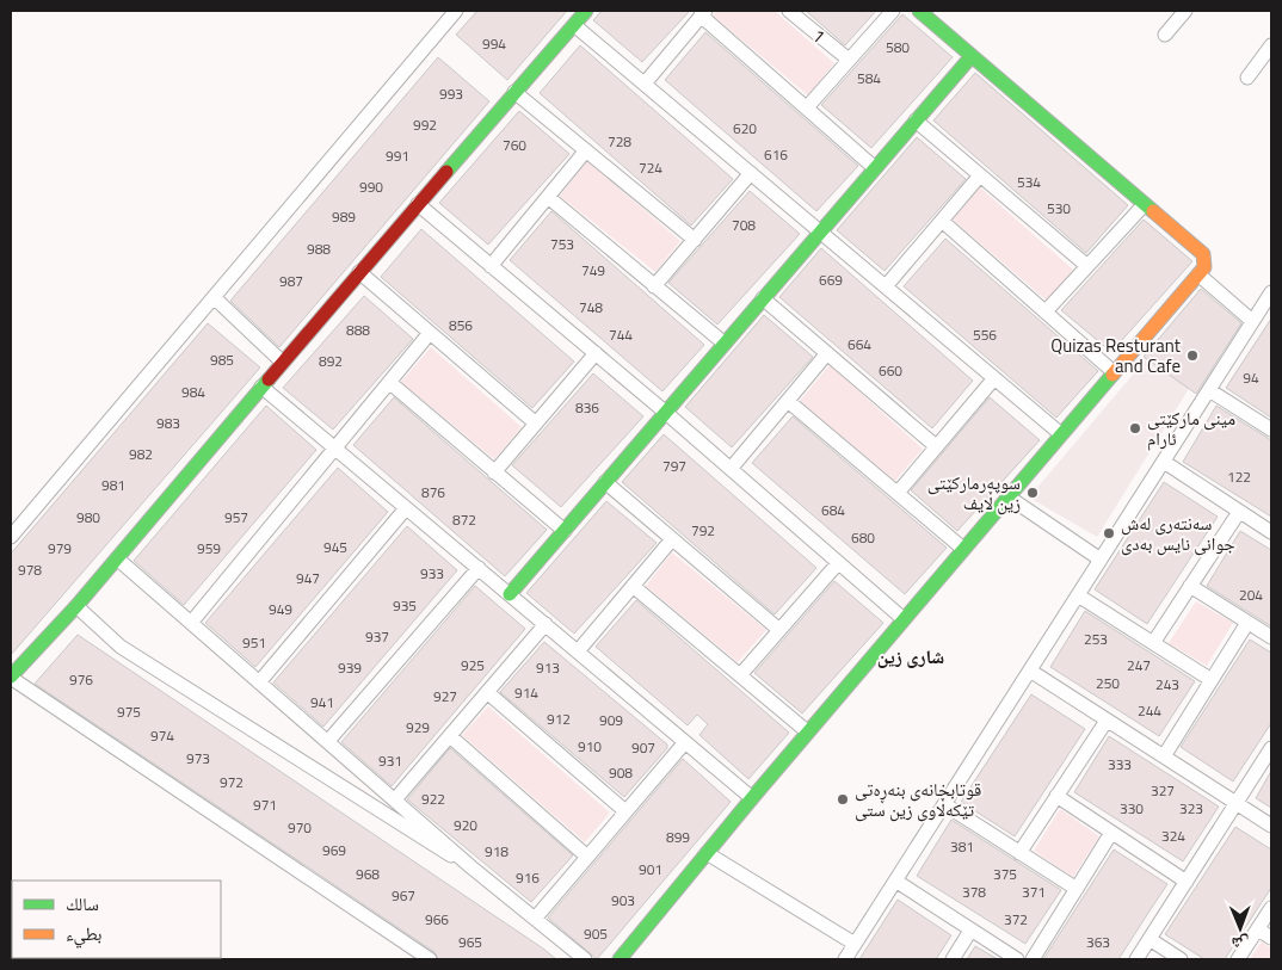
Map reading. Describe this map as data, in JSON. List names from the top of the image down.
{
  "streets": {
    "street": ["1"]
  },
  "districts": ["شاری زین"],
  "places": [
    "Quizas Resturant and Cafe",
    "مينی ماركێتی ئارام",
    "سوپەرماركێتی زین ڵایف",
    "سەنتەری لەش جوانی نایس بەدی",
    "قوتابخانەی بنەڕەتی تێکەڵاوی زین ستی"
  ],
  "house_numbers": [
    "994",
    "580",
    "584",
    "993",
    "992",
    "620",
    "728",
    "760",
    "616",
    "991",
    "724",
    "534",
    "990",
    "530",
    "989",
    "708",
    "753",
    "988",
    "749",
    "669",
    "987",
    "748",
    "856",
    "888",
    "744",
    "556",
    "664",
    "985",
    "892",
    "660",
    "94",
    "984",
    "836",
    "983",
    "982",
    "797",
    "122",
    "981",
    "876",
    "684",
    "980",
    "957",
    "872",
    "792",
    "680",
    "945",
    "979",
    "959",
    "978",
    "933",
    "947",
    "204",
    "935",
    "949",
    "937",
    "253",
    "951",
    "925",
    "247",
    "939",
    "913",
    "976",
    "250",
    "243",
    "914",
    "927",
    "941",
    "244",
    "975",
    "912",
    "909",
    "929",
    "974",
    "910",
    "907",
    "973",
    "931",
    "333",
    "908",
    "972",
    "327",
    "922",
    "971",
    "330",
    "323",
    "920",
    "970",
    "324",
    "899",
    "381",
    "969",
    "918",
    "901",
    "968",
    "375",
    "916",
    "378",
    "371",
    "967",
    "903",
    "966",
    "372",
    "905",
    "965",
    "363"
  ],
  "legend": ["سالك", "بطيء"],
  "north": "bottom"
}
